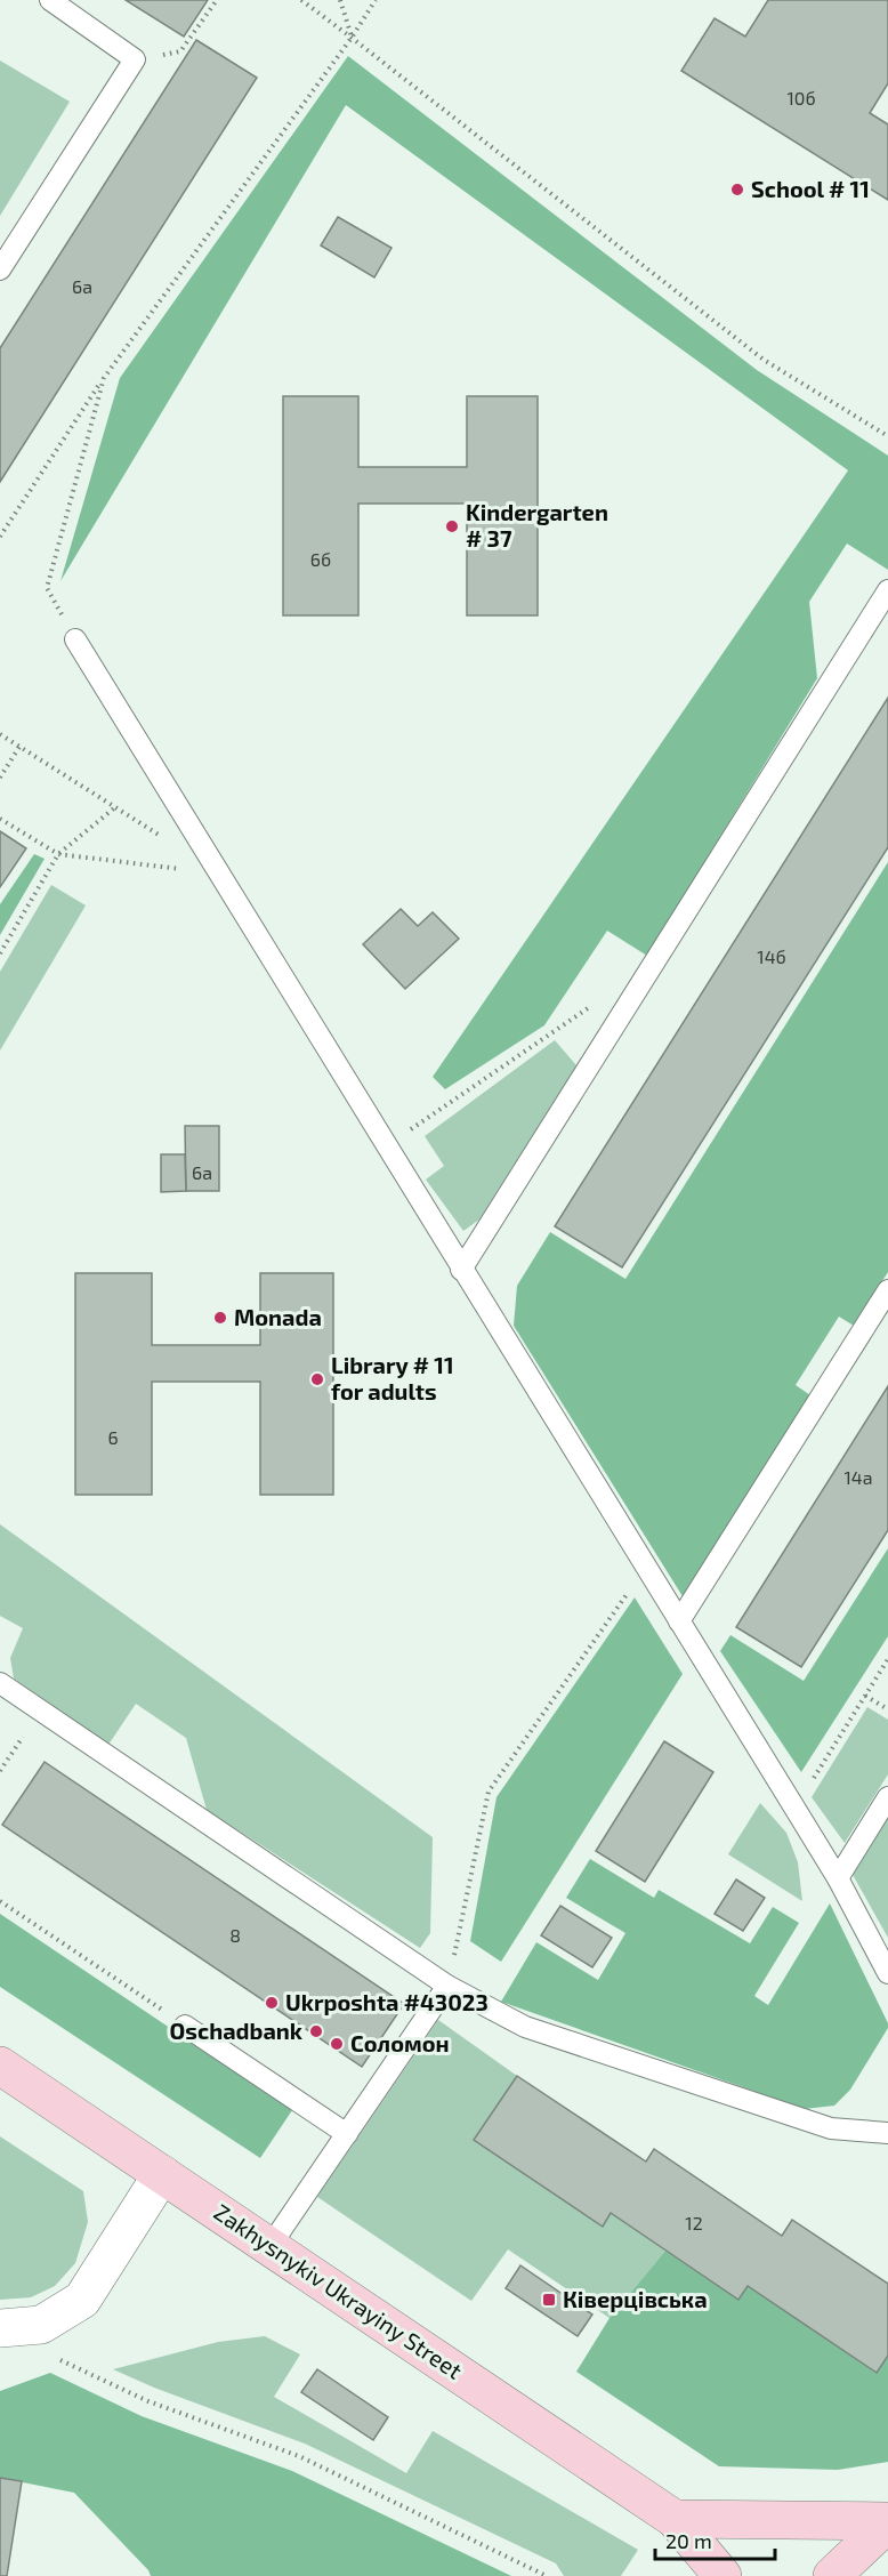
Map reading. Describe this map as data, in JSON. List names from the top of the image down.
{
  "streets": {
    "main road": ["Zakhysnykiv Ukrayiny Street"]
  },
  "places": {
    "other": [
      "School # 11",
      "Kindergarten # 37",
      "Monada",
      "Library # 11 for adults",
      "Ukrposhta #43023",
      "Oschadbank",
      "Соломон"
    ],
    "transit": ["Ківерцівська"]
  },
  "house_numbers": [
    "10б",
    "6а",
    "6б",
    "14б",
    "6а",
    "6",
    "14а",
    "8",
    "12"
  ],
  "scale_bar": "20 m"
}
